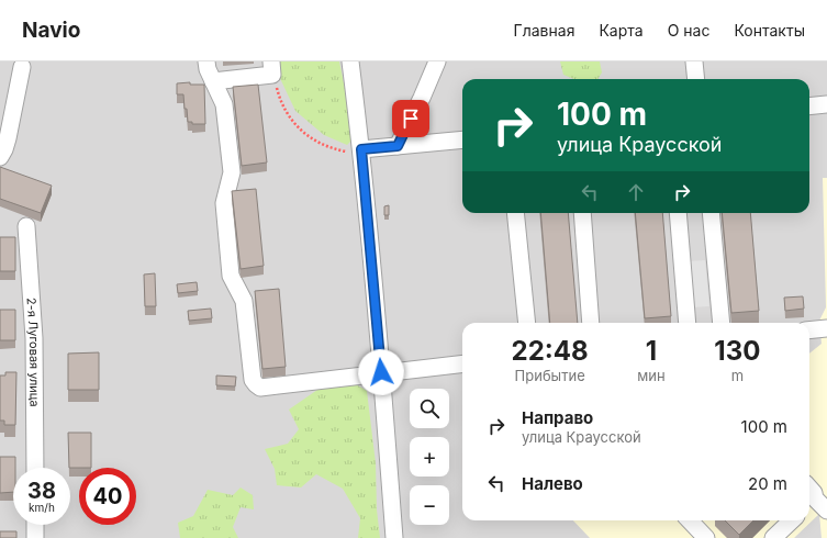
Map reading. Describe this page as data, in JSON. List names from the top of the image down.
{
  "streets": {
    "street": ["2-я Луговая улица"]
  },
  "page": {
    "header": "Navio",
    "nav": [
      "Главная",
      "Карта",
      "О нас",
      "Контакты"
    ],
    "turn": ["100 m", "улица Краусской"],
    "eta": [
      "22:48",
      "Прибытие",
      "1",
      "мин",
      "130",
      "m"
    ],
    "map_buttons": ["+", "−"],
    "list": [
      {
        "name": "Направо",
        "note": "улица Краусской",
        "value": "100 m"
      },
      {
        "name": "Налево",
        "value": "20 m"
      }
    ],
    "speed": "38 km/h",
    "limit": "40"
  }
}
